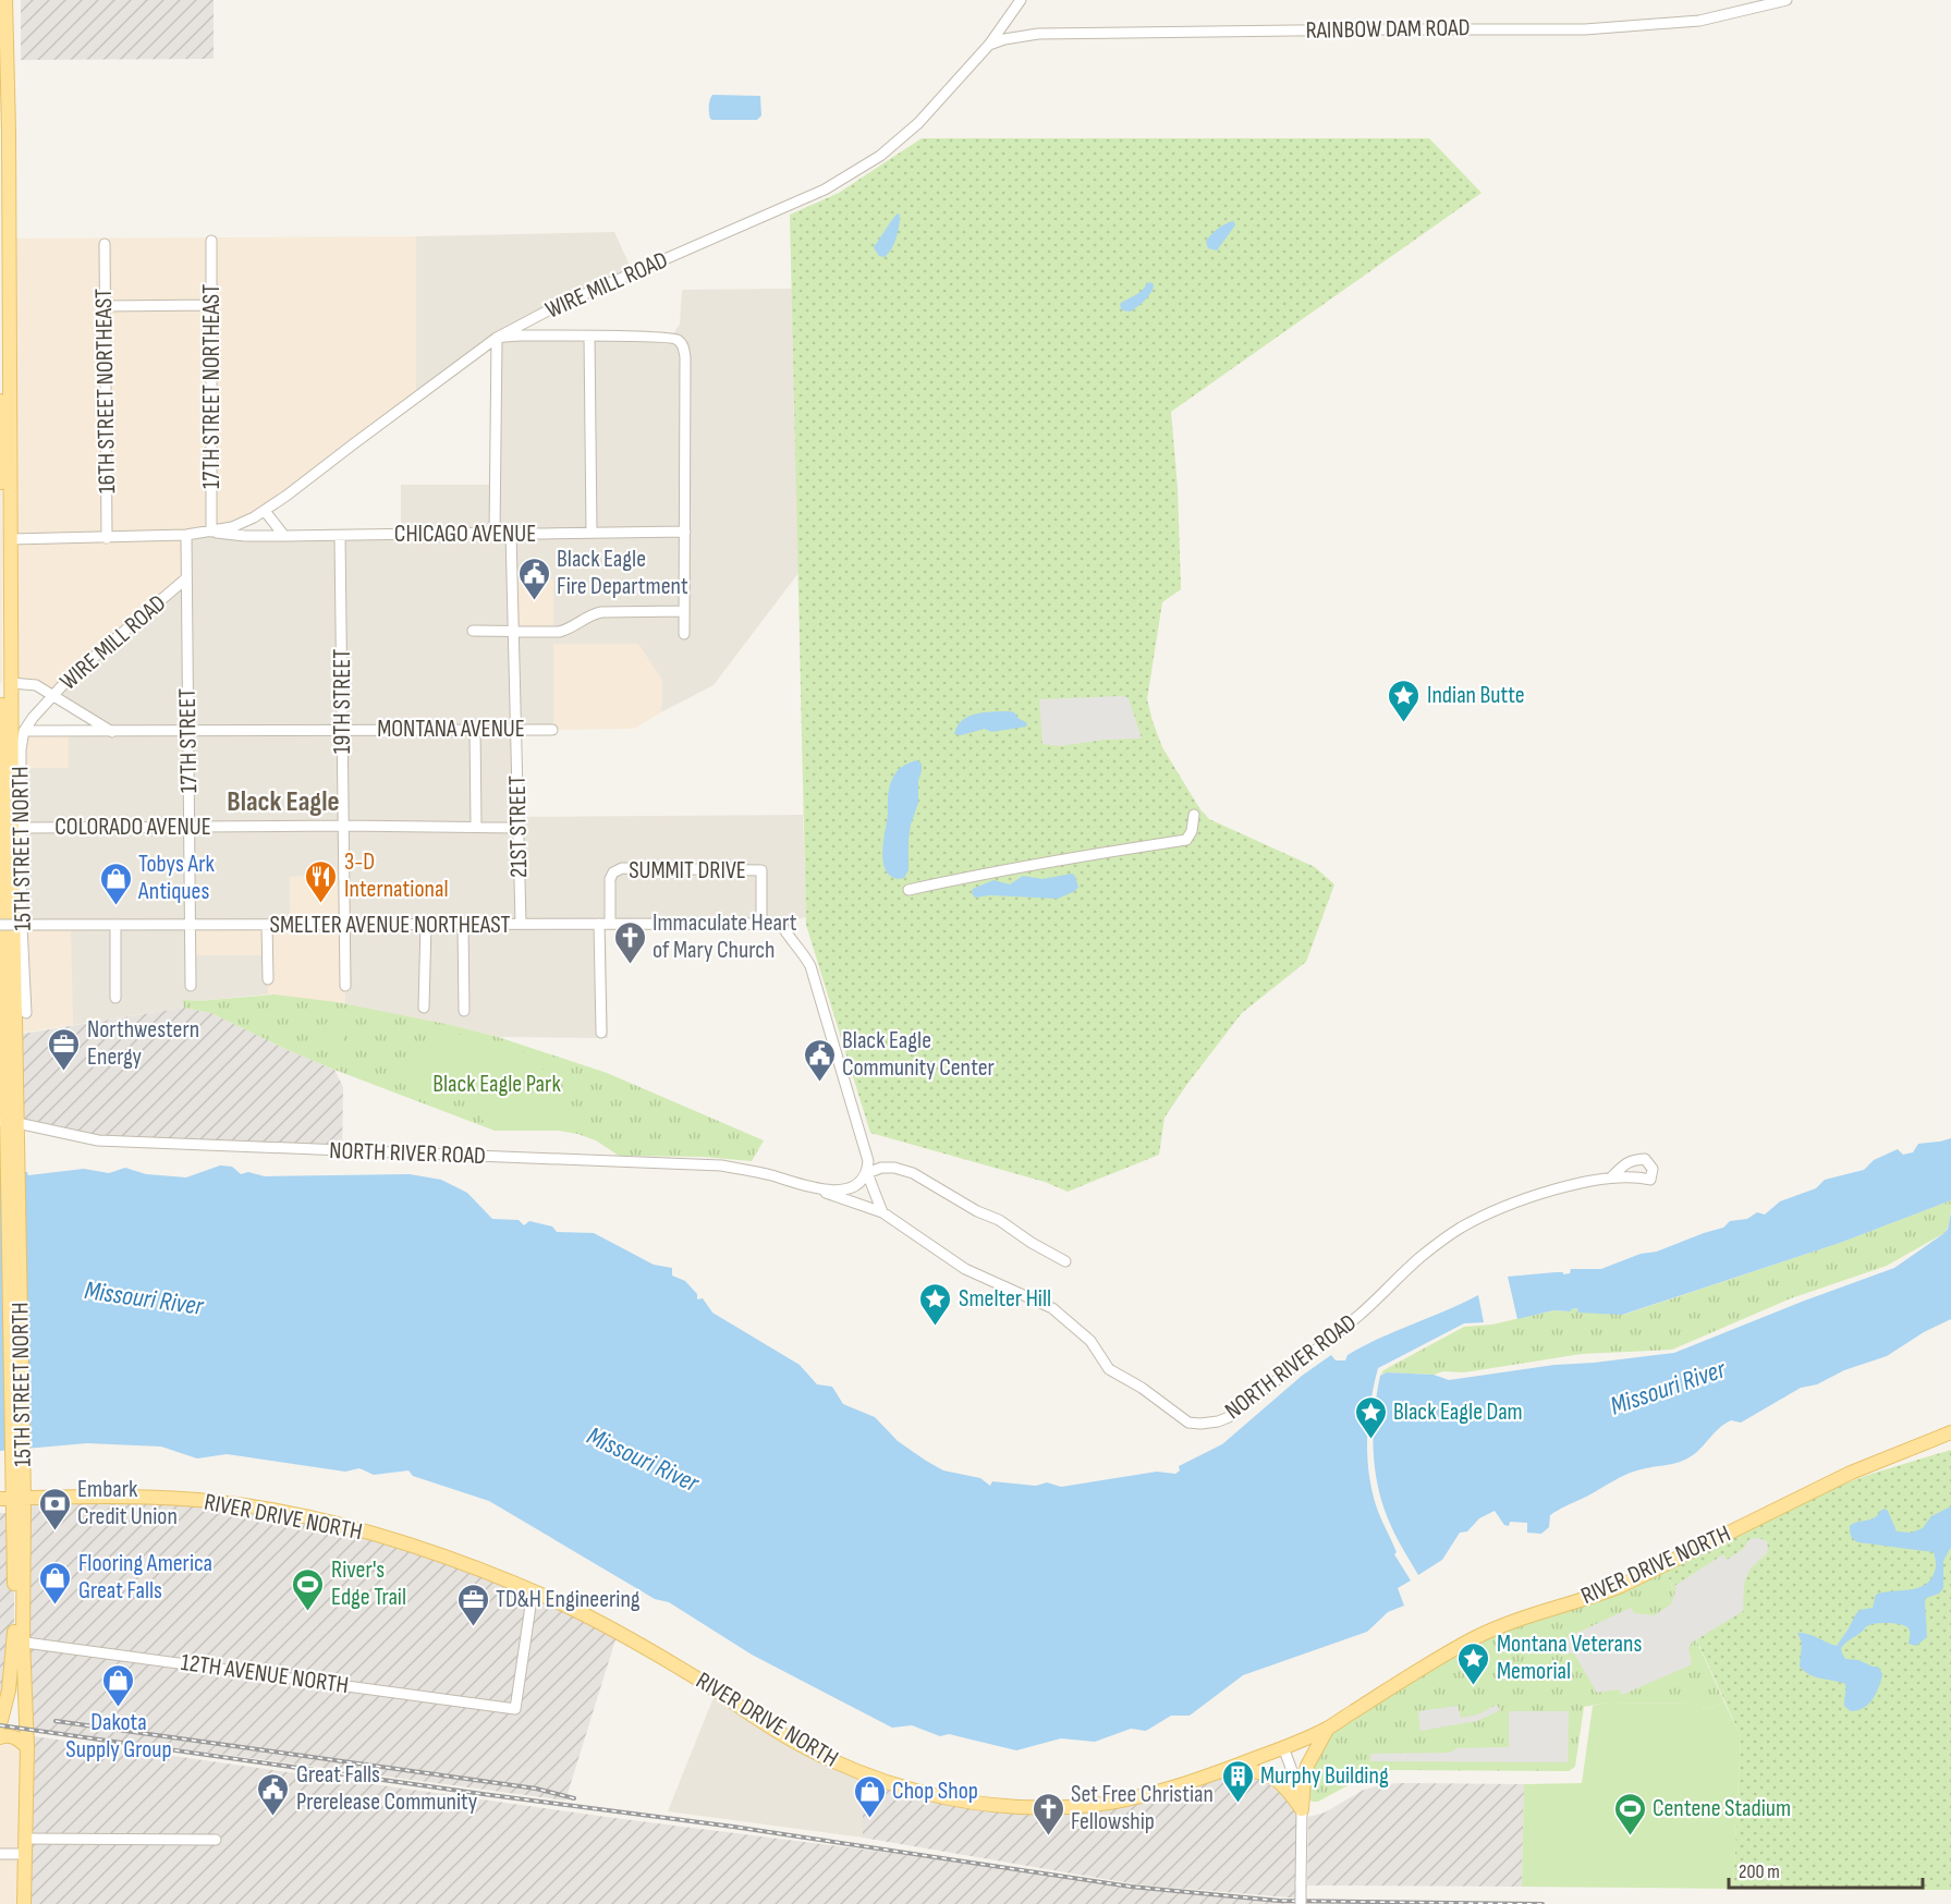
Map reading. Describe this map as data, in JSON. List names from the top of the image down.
{
  "streets": {
    "main road": ["15TH STREET NORTH", "RIVER DRIVE NORTH"],
    "street": [
      "RAINBOW DAM ROAD",
      "WIRE MILL ROAD",
      "17TH STREET NORTHEAST",
      "16TH STREET NORTHEAST",
      "CHICAGO AVENUE",
      "19TH STREET",
      "MONTANA AVENUE",
      "17TH STREET",
      "COLORADO AVENUE",
      "21ST STREET",
      "SUMMIT DRIVE",
      "SMELTER AVENUE NORTHEAST",
      "NORTH RIVER ROAD",
      "12TH AVENUE NORTH"
    ]
  },
  "crossings": [
    ["RAINBOW DAM ROAD", "WIRE MILL ROAD"],
    ["WIRE MILL ROAD", "17TH STREET NORTHEAST"],
    ["WIRE MILL ROAD", "CHICAGO AVENUE"],
    ["WIRE MILL ROAD", "17TH STREET"],
    ["WIRE MILL ROAD", "15TH STREET NORTH"],
    ["17TH STREET NORTHEAST", "CHICAGO AVENUE"],
    ["CHICAGO AVENUE", "19TH STREET"],
    ["CHICAGO AVENUE", "21ST STREET"],
    ["19TH STREET", "MONTANA AVENUE"],
    ["19TH STREET", "COLORADO AVENUE"],
    ["19TH STREET", "SMELTER AVENUE NORTHEAST"],
    ["MONTANA AVENUE", "17TH STREET"],
    ["MONTANA AVENUE", "21ST STREET"],
    ["MONTANA AVENUE", "15TH STREET NORTH"],
    ["17TH STREET", "COLORADO AVENUE"],
    ["17TH STREET", "SMELTER AVENUE NORTHEAST"],
    ["COLORADO AVENUE", "21ST STREET"],
    ["COLORADO AVENUE", "15TH STREET NORTH"],
    ["21ST STREET", "SMELTER AVENUE NORTHEAST"],
    ["15TH STREET NORTH", "SMELTER AVENUE NORTHEAST"],
    ["15TH STREET NORTH", "NORTH RIVER ROAD"],
    ["15TH STREET NORTH", "RIVER DRIVE NORTH"],
    ["15TH STREET NORTH", "12TH AVENUE NORTH"],
    ["SUMMIT DRIVE", "SMELTER AVENUE NORTHEAST"],
    ["SMELTER AVENUE NORTHEAST", "NORTH RIVER ROAD"],
    ["RIVER DRIVE NORTH", "12TH AVENUE NORTH"]
  ],
  "districts": ["Black Eagle"],
  "water": ["Missouri River"],
  "parks": ["Black Eagle Park"],
  "places": {
    "public building": ["Black Eagle Fire Department", "Black Eagle Community Center", "Great Falls Prerelease Community"],
    "place": [
      "Indian Butte",
      "Smelter Hill",
      "Black Eagle Dam",
      "Montana Veterans Memorial"
    ],
    "restaurant": ["3-D International"],
    "shop": [
      "Tobys Ark Antiques",
      "Flooring America Great Falls",
      "Dakota Supply Group",
      "Chop Shop"
    ],
    "church": ["Immaculate Heart of Mary Church", "Set Free Christian Fellowship"],
    "office": ["Northwestern Energy", "TD&H Engineering"],
    "bank": ["Embark Credit Union"],
    "sports": ["River's Edge Trail", "Centene Stadium"],
    "building": ["Murphy Building"]
  },
  "scale_bar": "200 m"
}
